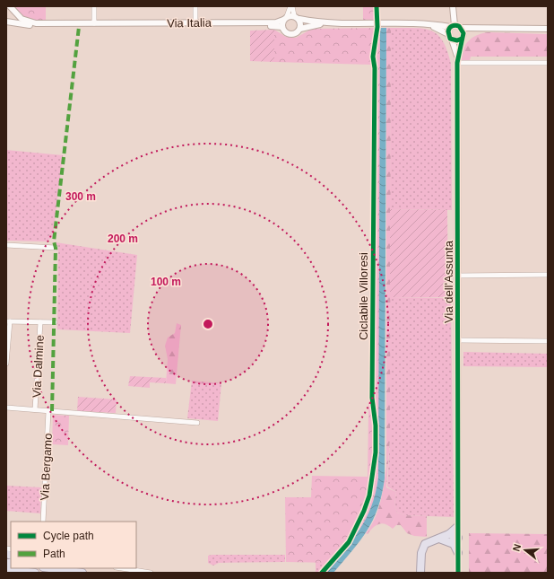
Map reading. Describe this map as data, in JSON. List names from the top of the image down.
{
  "streets": {
    "street": [
      "Via Italia",
      "Via dell'Assunta",
      "Via Dalmine",
      "Via Bergamo"
    ],
    "cycle path": ["Ciclabile Villoresi"]
  },
  "legend": ["Cycle path", "Path"],
  "north": "left",
  "rings": ["300 m", "200 m", "100 m"]
}
